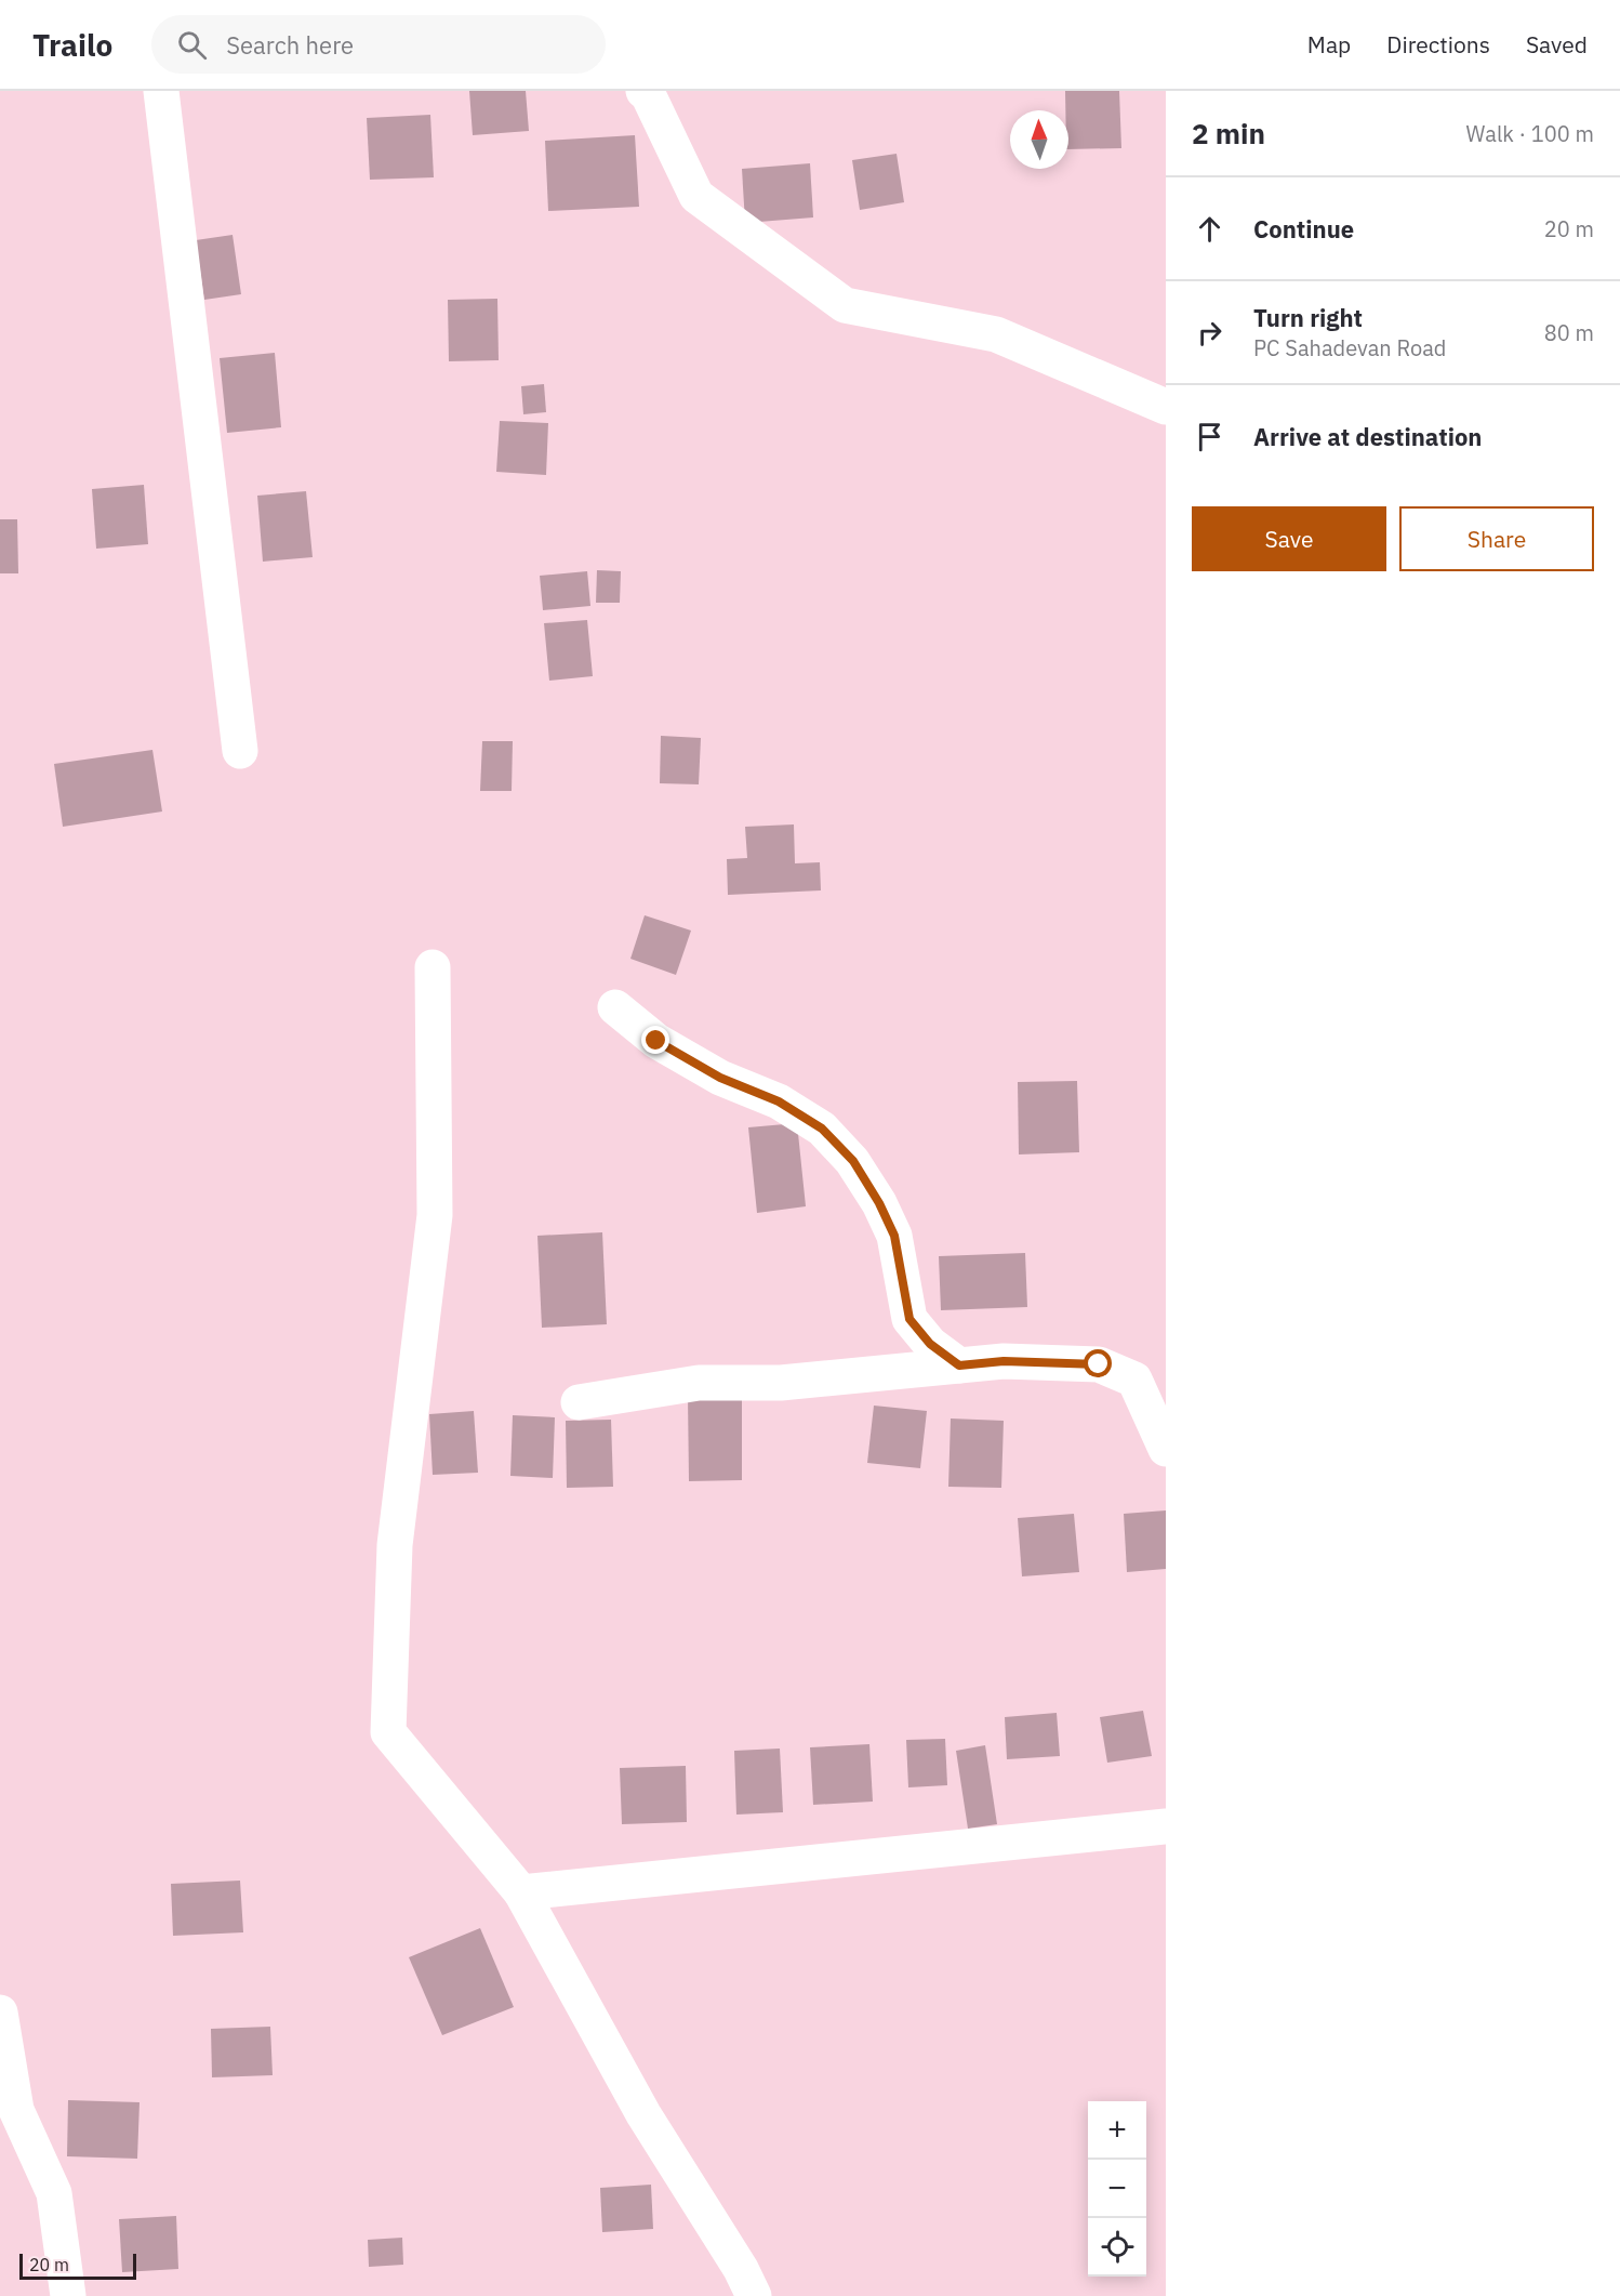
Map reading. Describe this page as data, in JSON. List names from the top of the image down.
{
  "scale_bar": "20 m",
  "north": "top",
  "page": {
    "header": "Trailo",
    "search": "Search here",
    "nav": ["Map", "Directions", "Saved"],
    "heading": ["2 min", "Walk · 100 m"],
    "list": [
      ["Continue", "20 m"],
      ["Turn right", "PC Sahadevan Road", "80 m"],
      "Arrive at destination"
    ],
    "buttons": ["Save", "Share"],
    "map_buttons": ["+", "−"],
    "scale": "20 m"
  }
}
